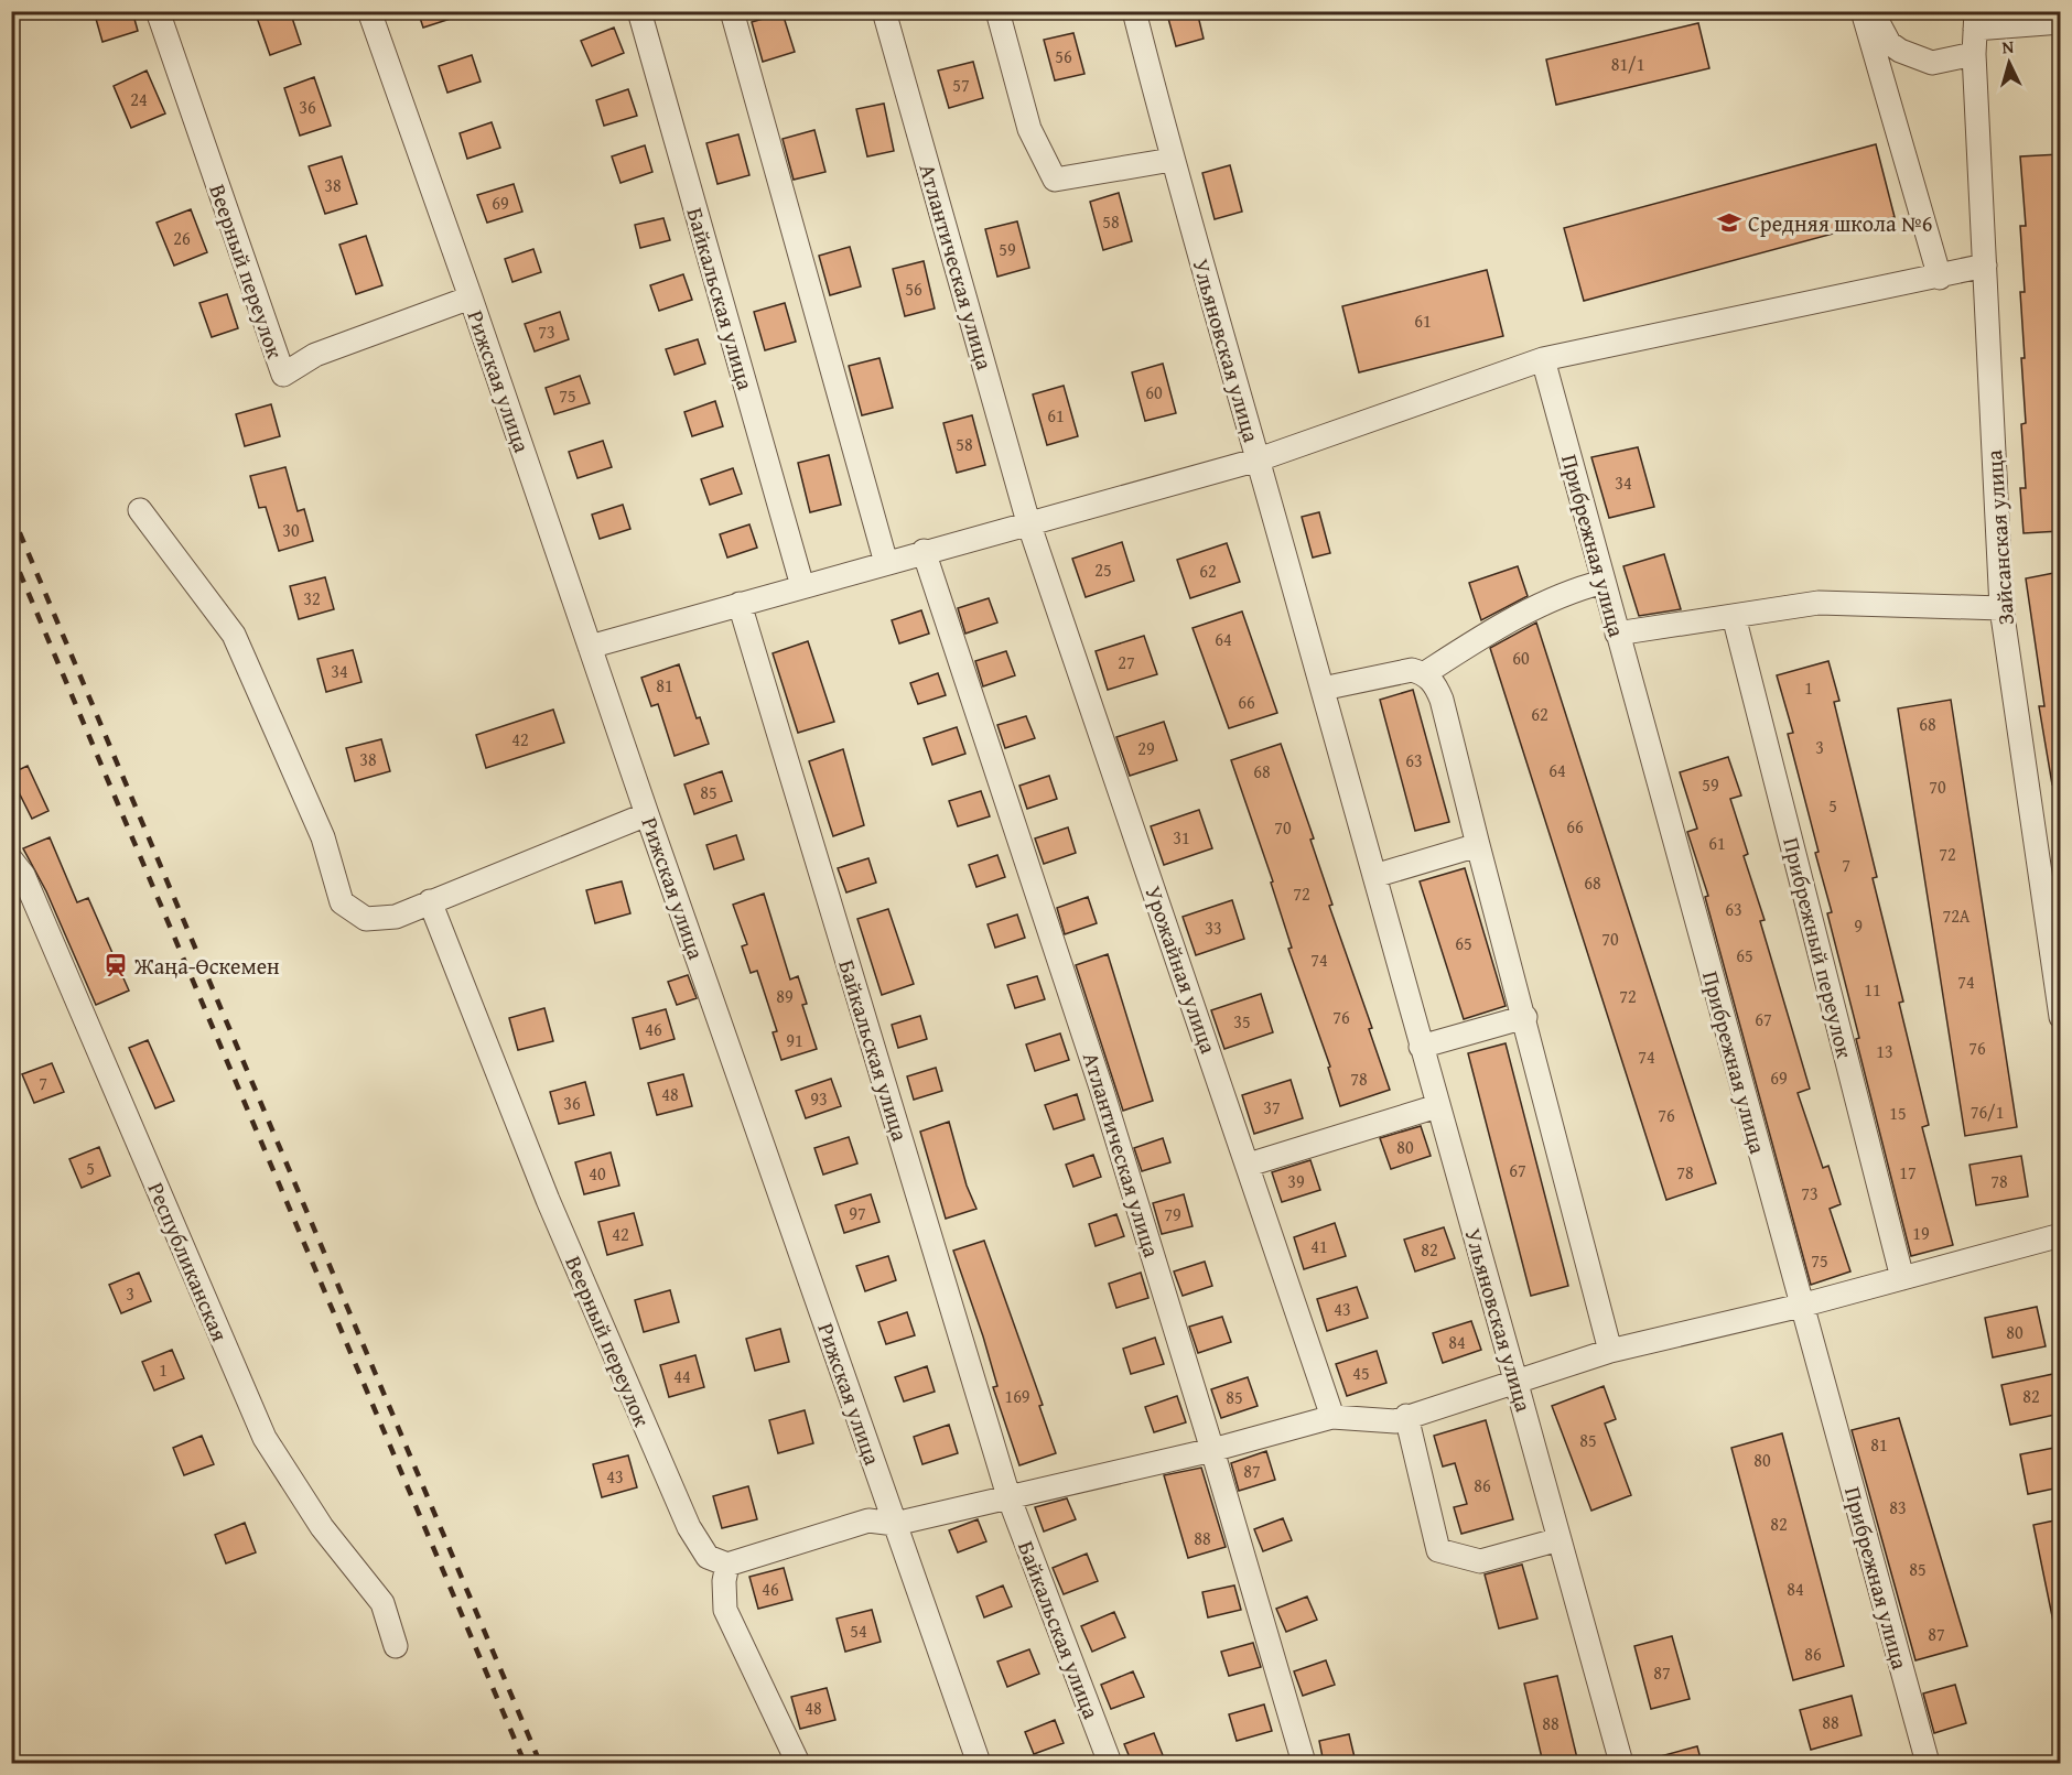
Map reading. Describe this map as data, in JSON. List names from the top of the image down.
{
  "streets": {
    "street": [
      "Атлантическая улица",
      "Веерный переулок",
      "Байкальская улица",
      "Ульяновская улица",
      "Рижская улица",
      "Зайсанская улица",
      "Прибрежная улица",
      "Прибрежный переулок",
      "Урожайная улица",
      "Республиканская"
    ]
  },
  "crossings": [
    ["Атлантическая улица", "Урожайная улица"],
    ["Веерный переулок", "Рижская улица"]
  ],
  "places": {
    "school or university": ["Средняя школа №6"],
    "station": ["Жаңа-Өскемен"]
  },
  "house_numbers": [
    "56",
    "81/1",
    "57",
    "24",
    "36",
    "38",
    "69",
    "58",
    "26",
    "59",
    "56",
    "61",
    "73",
    "60",
    "75",
    "61",
    "58",
    "34",
    "30",
    "25",
    "62",
    "32",
    "64",
    "60",
    "27",
    "34",
    "81",
    "1",
    "66",
    "62",
    "68",
    "42",
    "3",
    "29",
    "38",
    "63",
    "64",
    "68",
    "59",
    "70",
    "85",
    "5",
    "66",
    "70",
    "31",
    "61",
    "72",
    "7",
    "68",
    "72",
    "63",
    "72А",
    "9",
    "33",
    "70",
    "65",
    "65",
    "74",
    "74",
    "11",
    "89",
    "72",
    "76",
    "67",
    "35",
    "46",
    "91",
    "76",
    "13",
    "74",
    "69",
    "78",
    "7",
    "48",
    "93",
    "36",
    "37",
    "76/1",
    "15",
    "76",
    "80",
    "5",
    "67",
    "78",
    "17",
    "40",
    "39",
    "78",
    "73",
    "97",
    "79",
    "19",
    "42",
    "41",
    "82",
    "75",
    "3",
    "43",
    "80",
    "84",
    "1",
    "45",
    "44",
    "169",
    "82",
    "85",
    "85",
    "81",
    "80",
    "87",
    "43",
    "86",
    "83",
    "82",
    "88",
    "85",
    "46",
    "84",
    "54",
    "87",
    "86",
    "87",
    "48",
    "88",
    "88"
  ],
  "north": "top"
}
